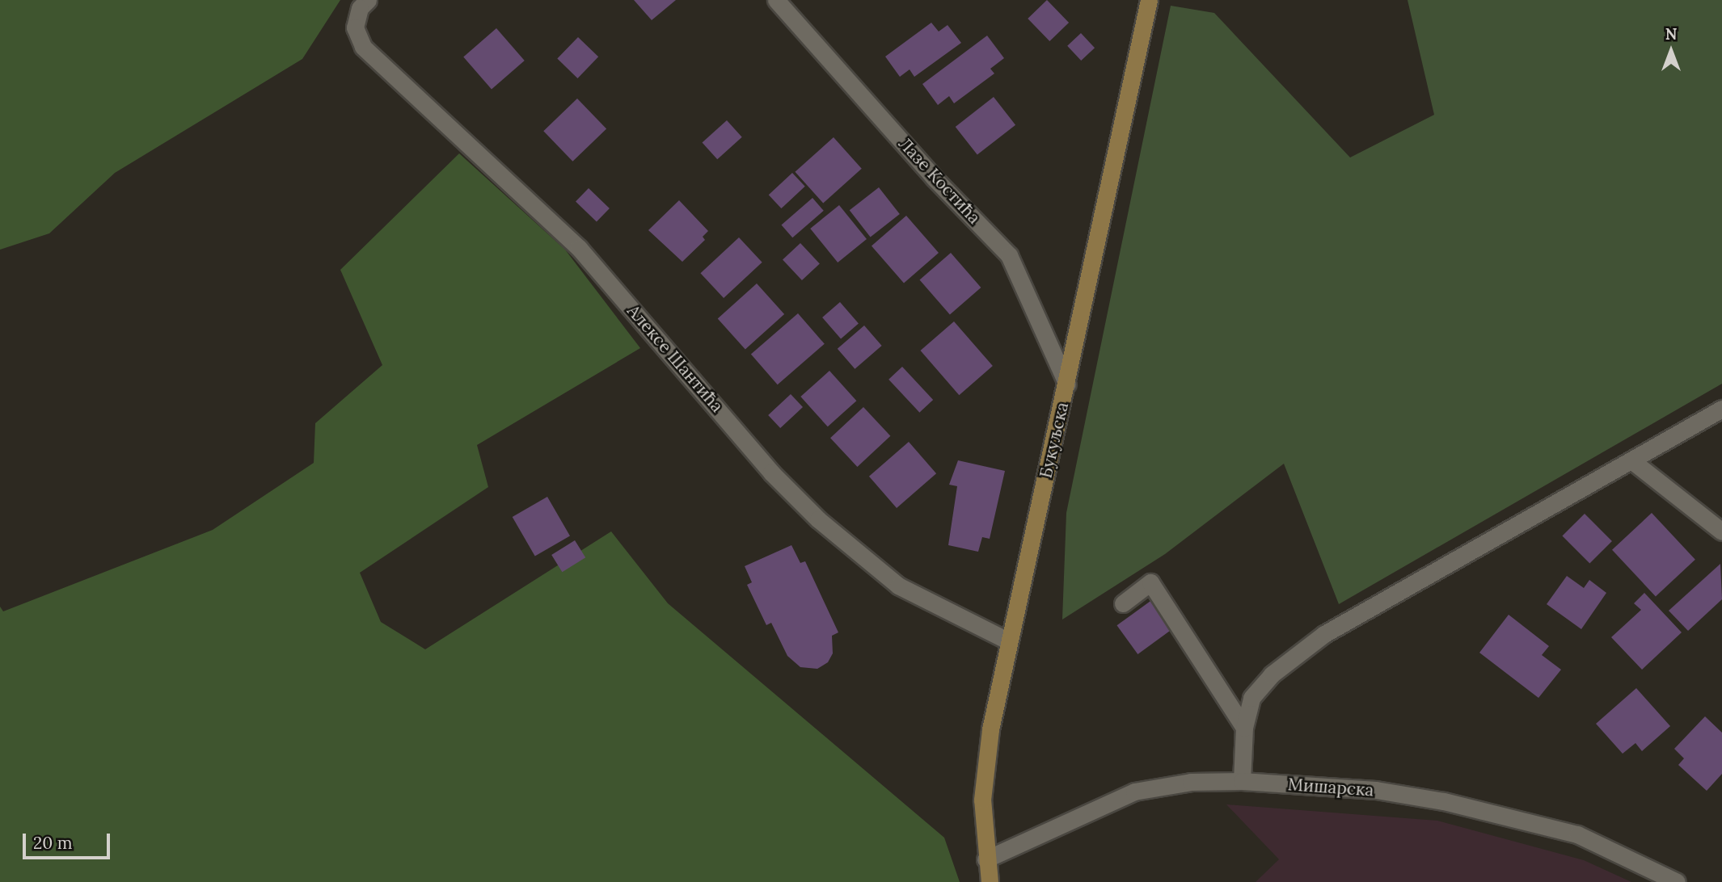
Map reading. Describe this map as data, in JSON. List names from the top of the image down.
{
  "streets": {
    "main road": ["Букуљска"],
    "street": ["Лазе Костића", "Алексе Шантића", "Мишарска"]
  },
  "crossings": [
    ["Лазе Костића", "Букуљска"],
    ["Алексе Шантића", "Букуљска"],
    ["Букуљска", "Мишарска"]
  ],
  "scale_bar": "20 m",
  "north": "top"
}
